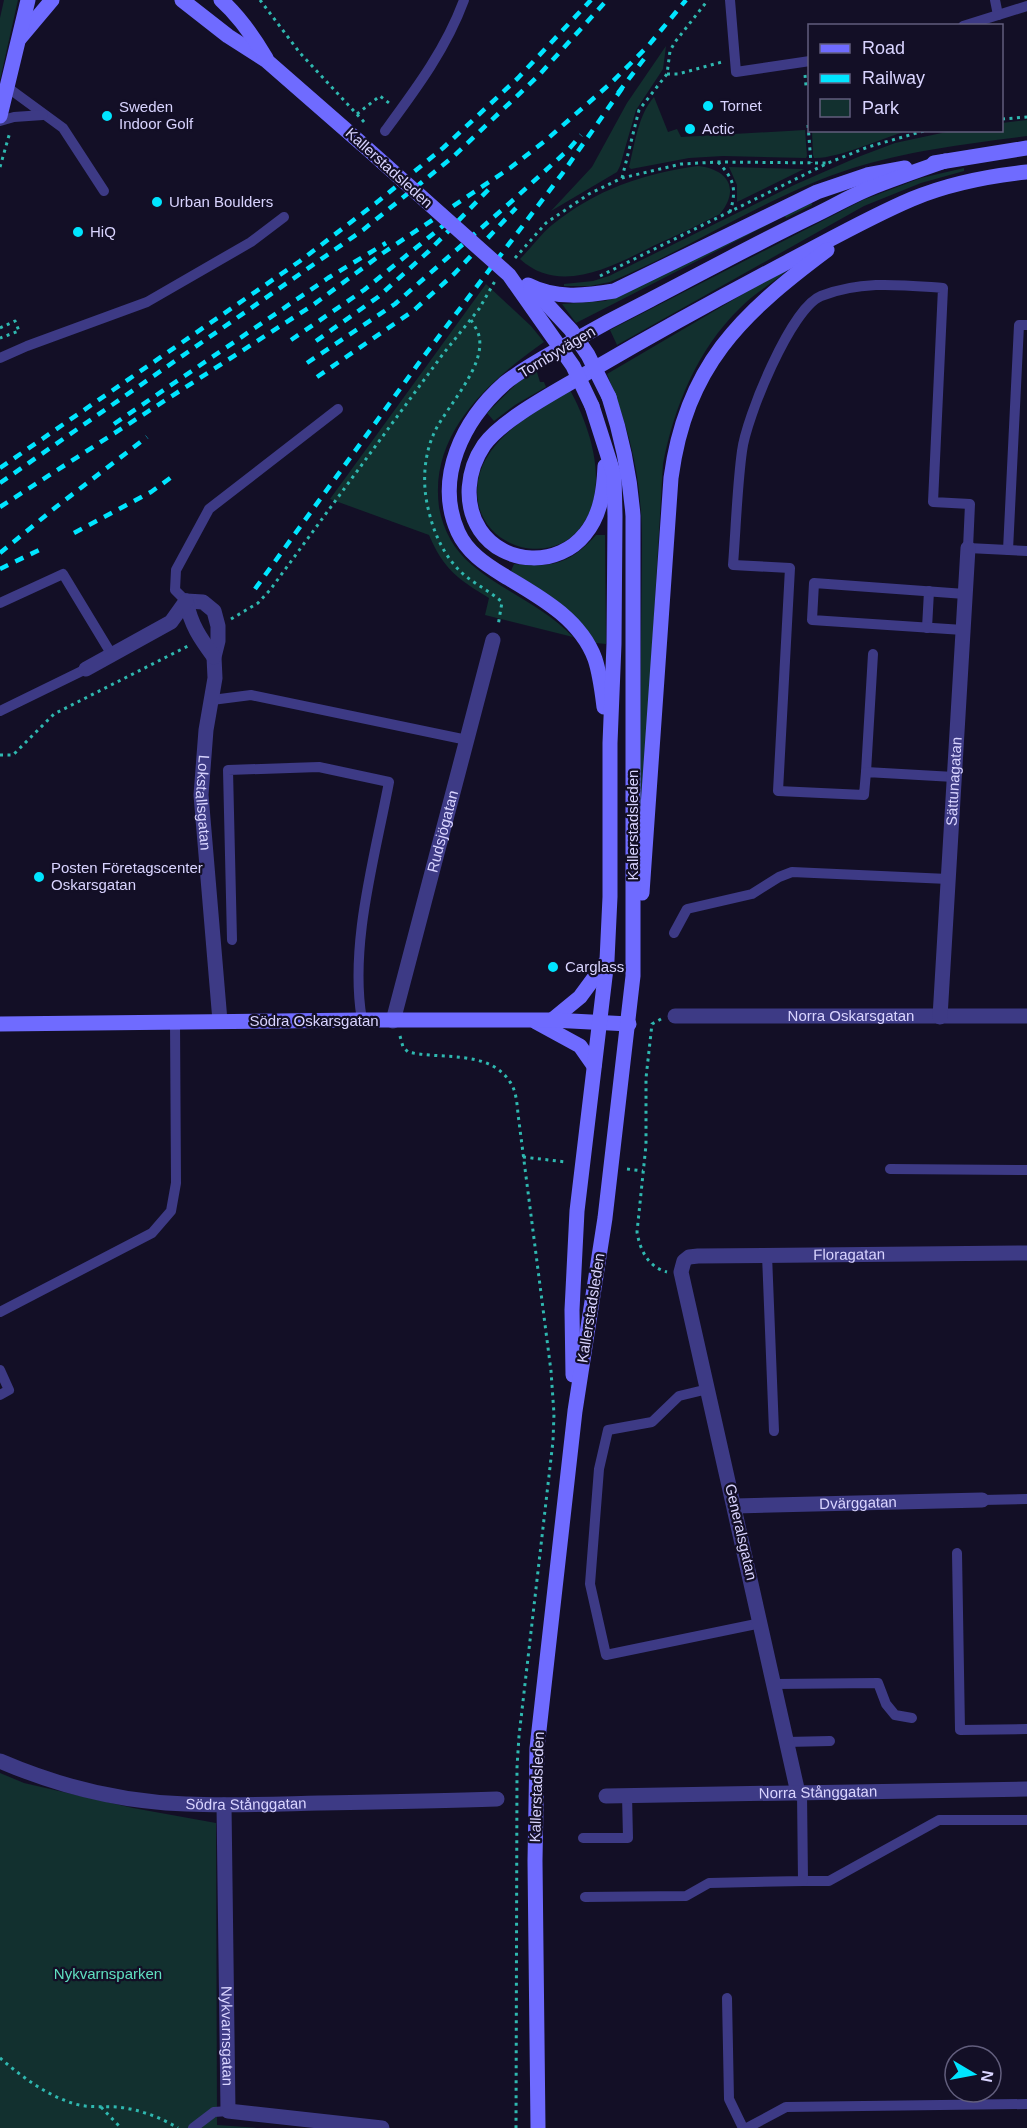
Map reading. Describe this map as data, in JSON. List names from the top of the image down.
{
  "streets": {
    "main road": ["Kallerstadsleden", "Tornbyvägen", "Södra Oskarsgatan"],
    "street": [
      "Sättunagatan",
      "Lokstallsgatan",
      "Rudsjögatan",
      "Norra Oskarsgatan",
      "Floragatan",
      "Dvärggatan",
      "Generalsgatan",
      "Norra Stånggatan",
      "Södra Stånggatan",
      "Nykvarnsgatan"
    ]
  },
  "crossings": [
    ["Kallerstadsleden", "Tornbyvägen"],
    ["Kallerstadsleden", "Södra Oskarsgatan"],
    ["Sättunagatan", "Norra Oskarsgatan"],
    ["Lokstallsgatan", "Södra Oskarsgatan"],
    ["Rudsjögatan", "Södra Oskarsgatan"],
    ["Floragatan", "Generalsgatan"],
    ["Dvärggatan", "Generalsgatan"],
    ["Generalsgatan", "Norra Stånggatan"],
    ["Södra Stånggatan", "Nykvarnsgatan"]
  ],
  "parks": ["Nykvarnsparken"],
  "places": [
    "Tornet",
    "Sweden Indoor Golf",
    "Actic",
    "Urban Boulders",
    "HiQ",
    "Posten Företagscenter Oskarsgatan",
    "Carglass"
  ],
  "legend": ["Road", "Railway", "Park"],
  "north": "right"
}
